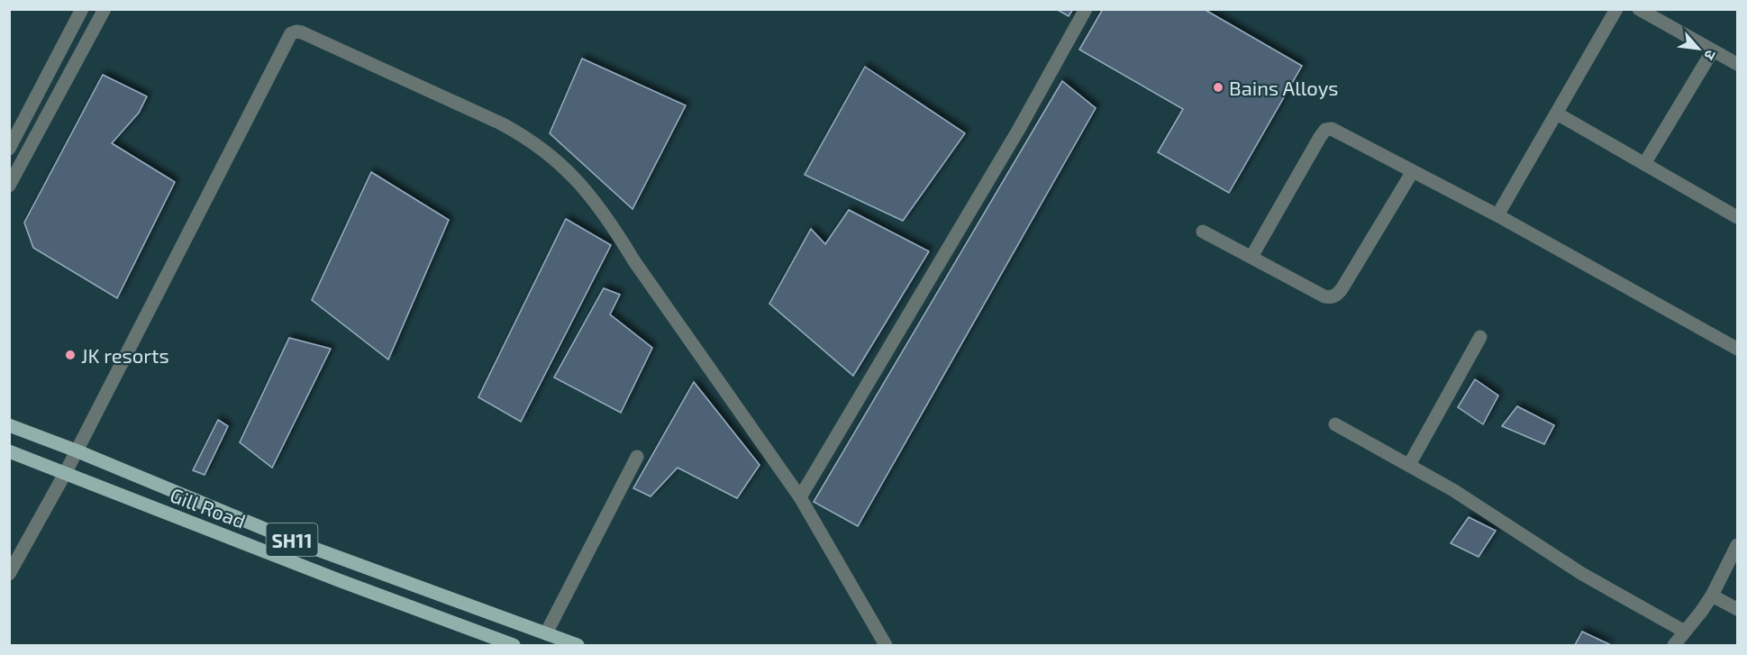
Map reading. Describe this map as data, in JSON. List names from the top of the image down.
{
  "streets": {
    "main road": ["Gill Road", "SH11"]
  },
  "places": ["Bains Alloys", "JK resorts"],
  "north": "bottom right"
}
